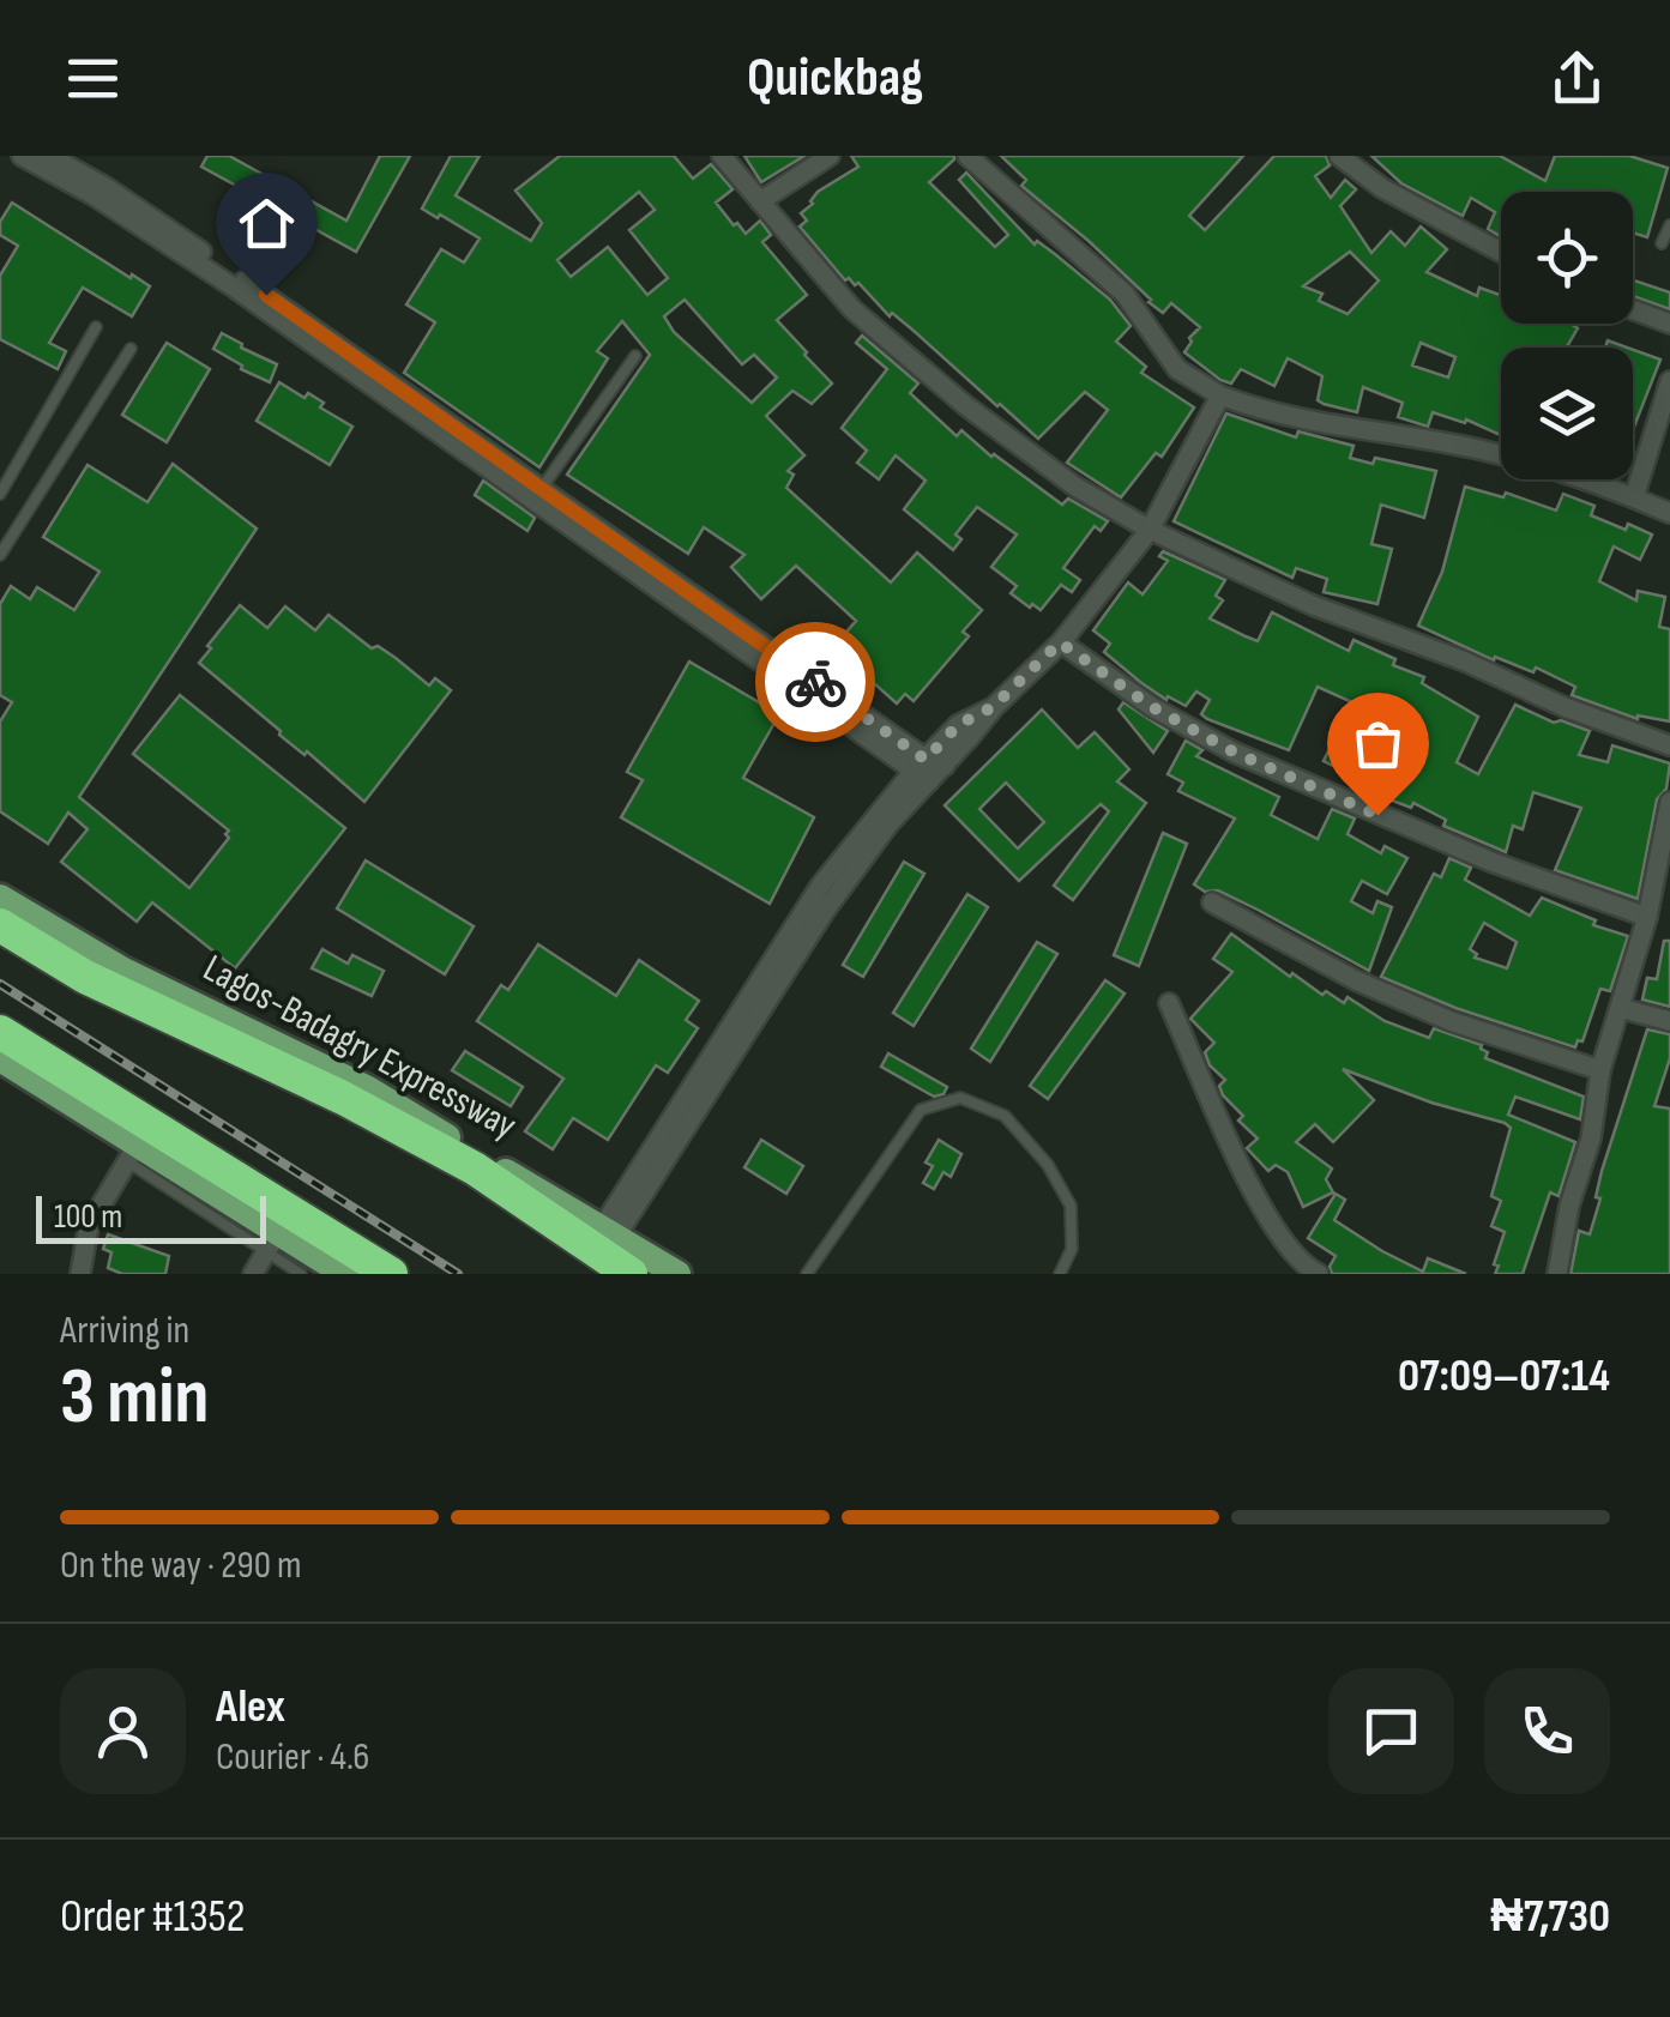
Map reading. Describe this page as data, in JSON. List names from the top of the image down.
{
  "streets": {
    "highway": ["Lagos-Badagry Expressway"]
  },
  "scale_bar": "100 m",
  "page": {
    "header": "Quickbag",
    "scale": "100 m",
    "heading": ["3 min", "Arriving in", "07:09–07:14"],
    "panel": [
      "Alex",
      "Courier · 4.6",
      "Order #1352",
      "₦7,730"
    ],
    "bar": "On the way · 290 m"
  }
}
